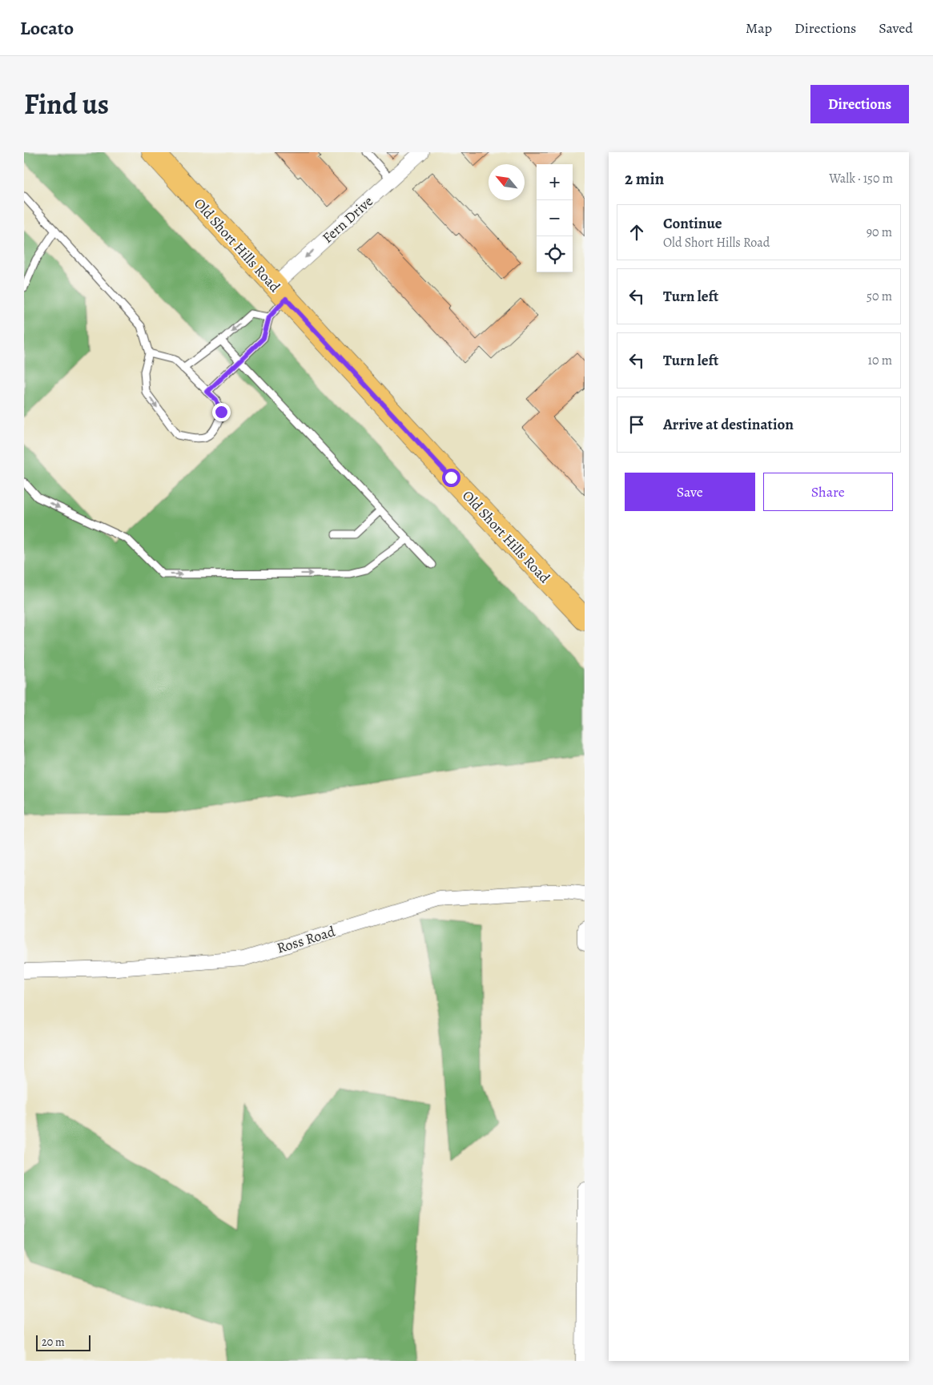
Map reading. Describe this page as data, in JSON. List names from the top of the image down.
{
  "streets": {
    "main road": ["Old Short Hills Road"],
    "street": ["Fern Drive", "Ross Road"]
  },
  "crossings": [
    ["Fern Drive", "Old Short Hills Road"]
  ],
  "one_way": ["Fern Drive"],
  "scale_bar": "20 m",
  "north": "top left",
  "page": {
    "header": "Locato",
    "nav": ["Map", "Directions", "Saved"],
    "title": "Find us",
    "buttons": [
      "Directions",
      ["Save", "Share"]
    ],
    "heading": ["2 min", "Walk · 150 m"],
    "map_buttons": ["+", "−"],
    "list": [
      ["Continue", "Old Short Hills Road", "90 m"],
      ["Turn left", "50 m"],
      ["Turn left", "10 m"],
      "Arrive at destination"
    ],
    "scale": "20 m"
  }
}
